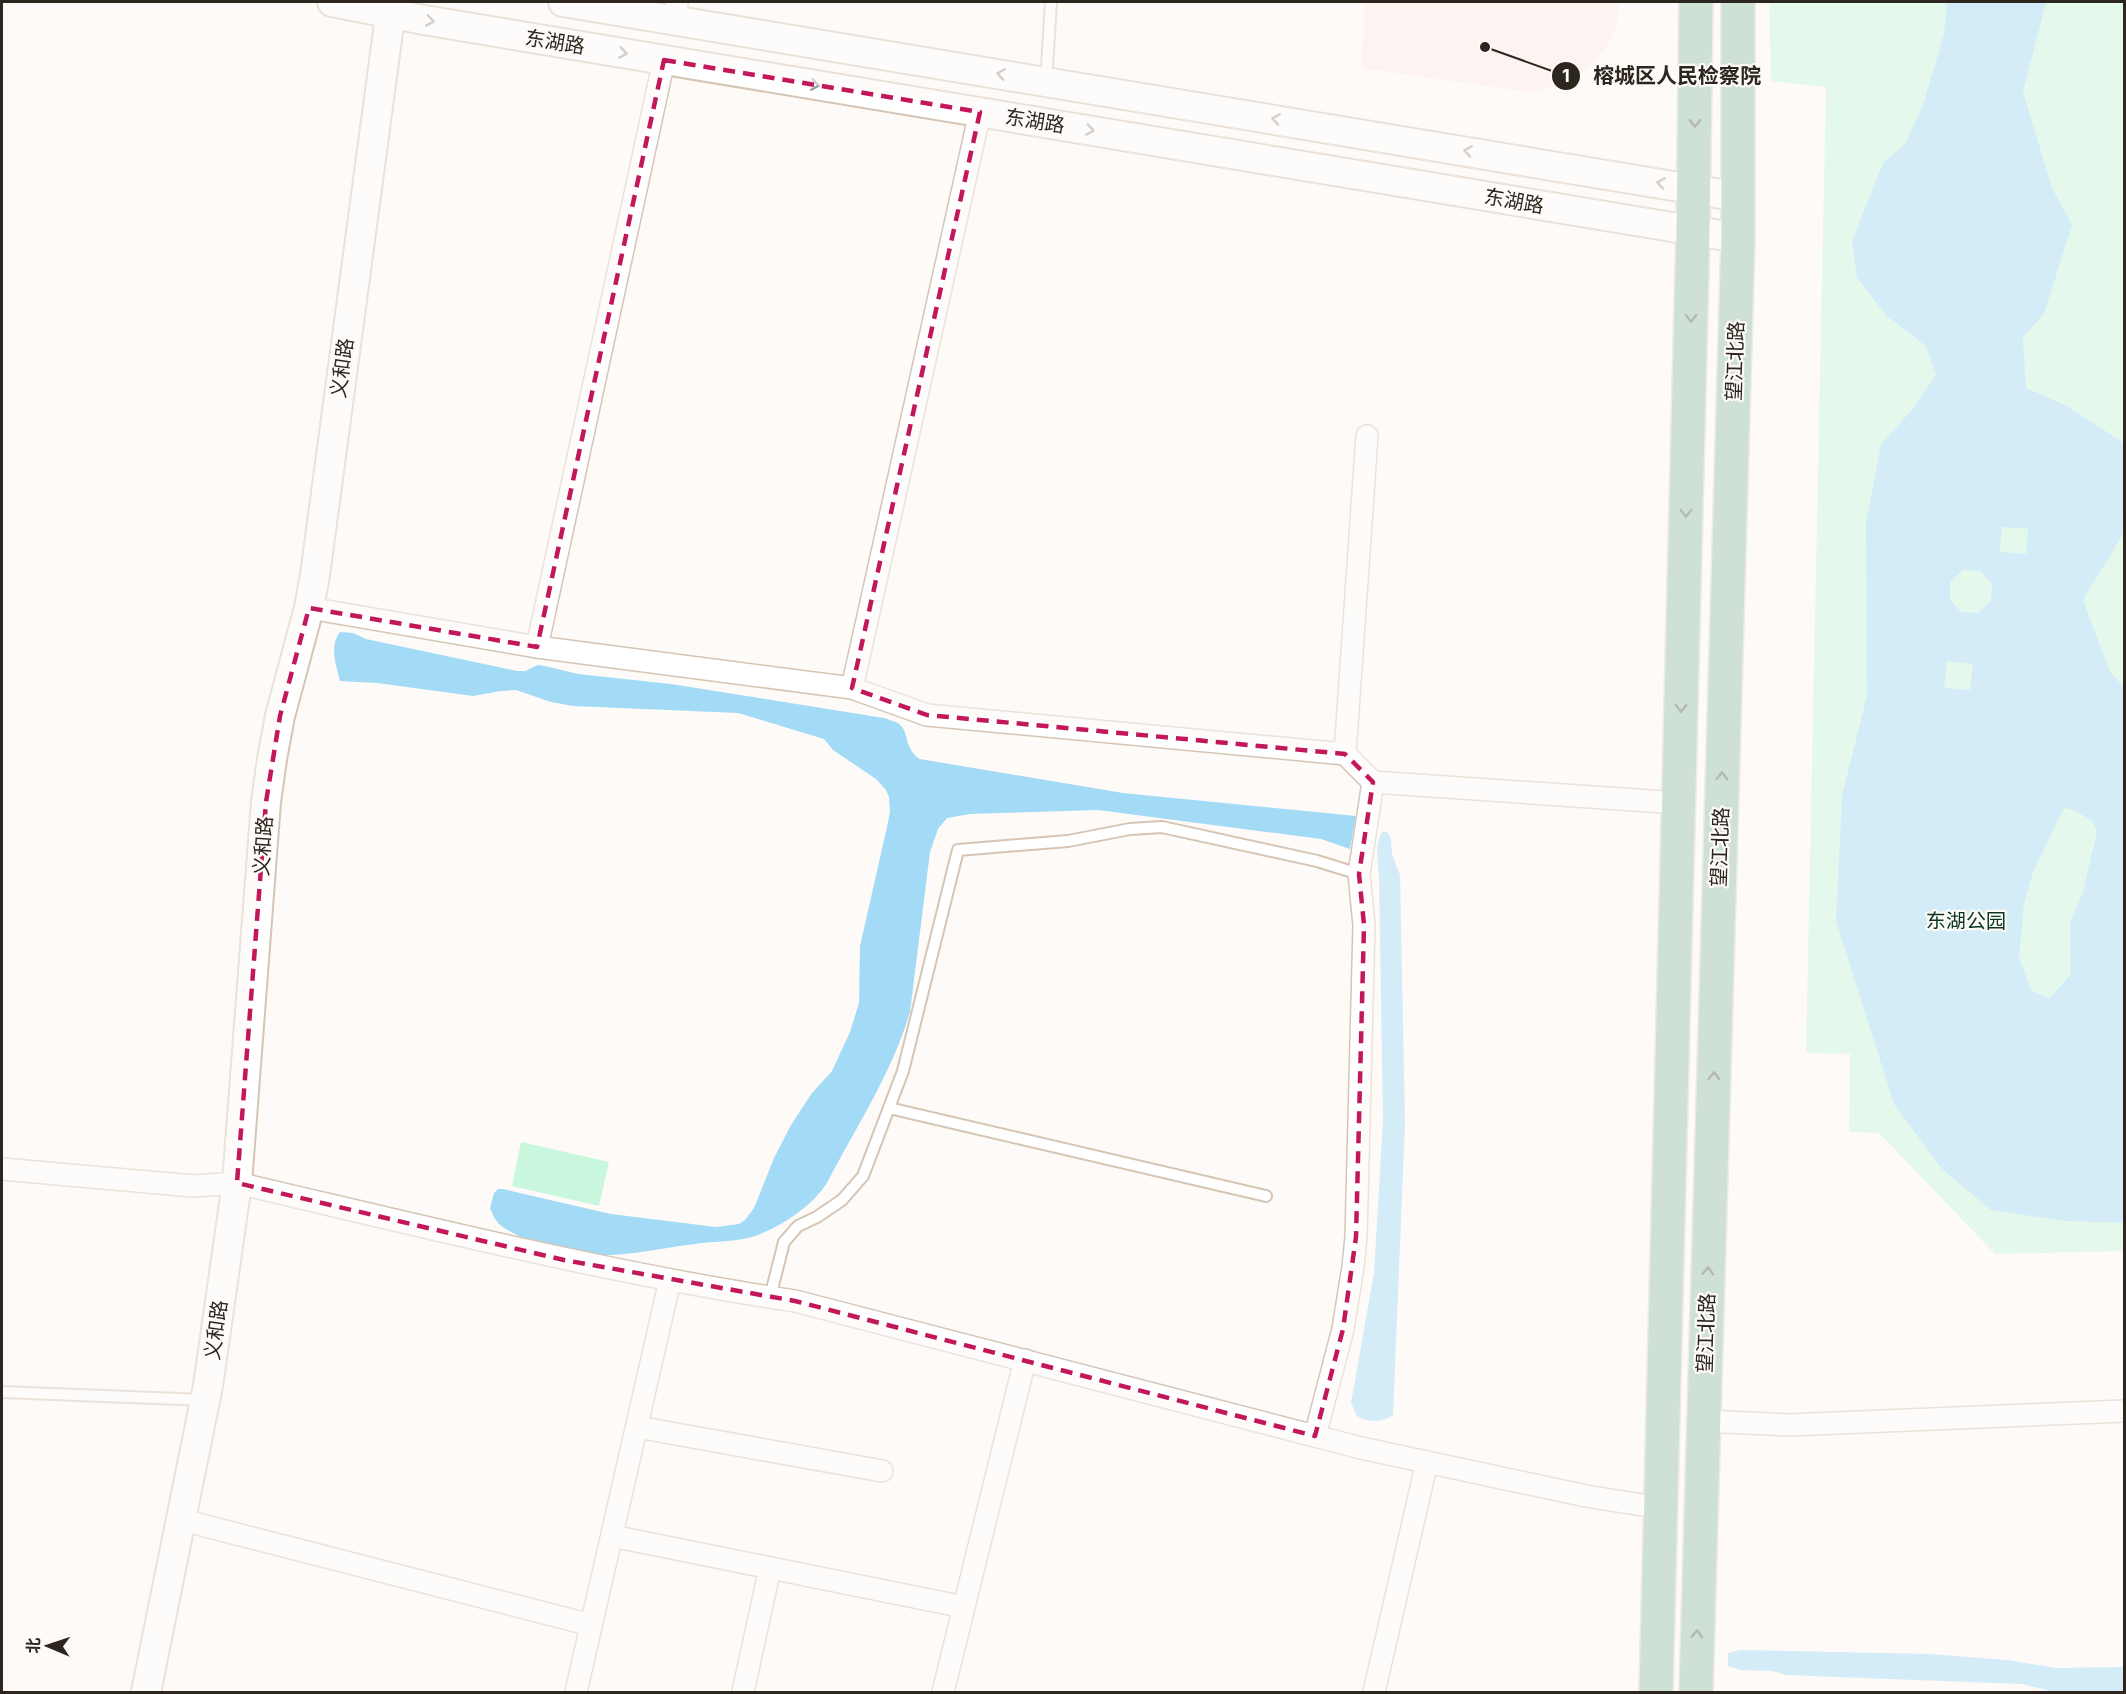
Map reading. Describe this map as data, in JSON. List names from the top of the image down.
{
  "streets": {
    "main road": ["东湖路", "望江北路", "义和路"]
  },
  "crossings": [
    ["东湖路", "望江北路"],
    ["东湖路", "义和路"]
  ],
  "parks": ["东湖公园"],
  "places": ["榕城区人民检察院"],
  "north": "left"
}
